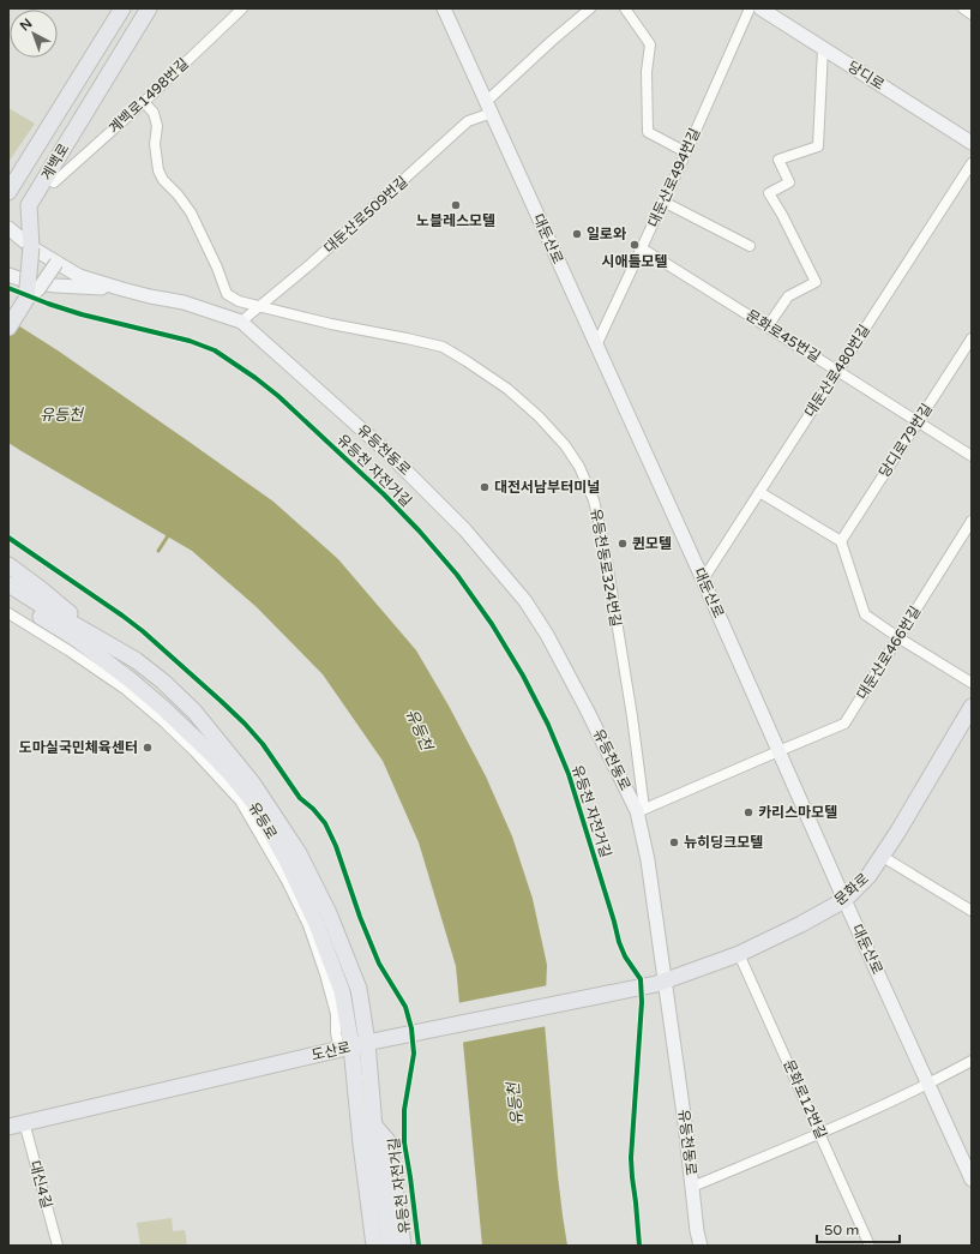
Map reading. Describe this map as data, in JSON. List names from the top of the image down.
{
  "streets": {
    "main road": [
      "당디로",
      "계백로",
      "대둔산로",
      "유등천동로",
      "유등로",
      "문화로",
      "도산로"
    ],
    "street": [
      "계백로1498번길",
      "대둔산로494번길",
      "대둔산로509번길",
      "문화로45번길",
      "대둔산로480번길",
      "당디로79번길",
      "유등천동로324번길",
      "대둔산로466번길",
      "문화로12번길",
      "대신4길"
    ],
    "cycle path": ["유등천 자전거길"]
  },
  "crossings": [
    ["계백로1498번길", "유등천동로324번길"],
    ["계백로", "유등천동로"],
    ["대둔산로494번길", "대둔산로"],
    ["대둔산로494번길", "문화로45번길"],
    ["대둔산로509번길", "대둔산로"],
    ["대둔산로509번길", "유등천동로"],
    ["대둔산로509번길", "유등천동로324번길"],
    ["대둔산로", "대둔산로480번길"],
    ["대둔산로", "대둔산로466번길"],
    ["대둔산로", "문화로"],
    ["문화로45번길", "대둔산로480번길"],
    ["문화로45번길", "당디로79번길"],
    ["유등천동로", "유등천동로324번길"],
    ["유등천동로", "문화로"],
    ["유등천동로", "도산로"],
    ["유등로", "도산로"],
    ["문화로", "도산로"],
    ["문화로", "문화로12번길"],
    ["도산로", "대신4길"]
  ],
  "water": ["유등천"],
  "places": [
    "노블레스모텔",
    "일로와",
    "시애틀모텔",
    "대전서남부터미널",
    "퀸모텔",
    "도마실국민체육센터",
    "카리스마모텔",
    "뉴히딩크모텔"
  ],
  "scale_bar": "50 m",
  "north": "top left"
}
